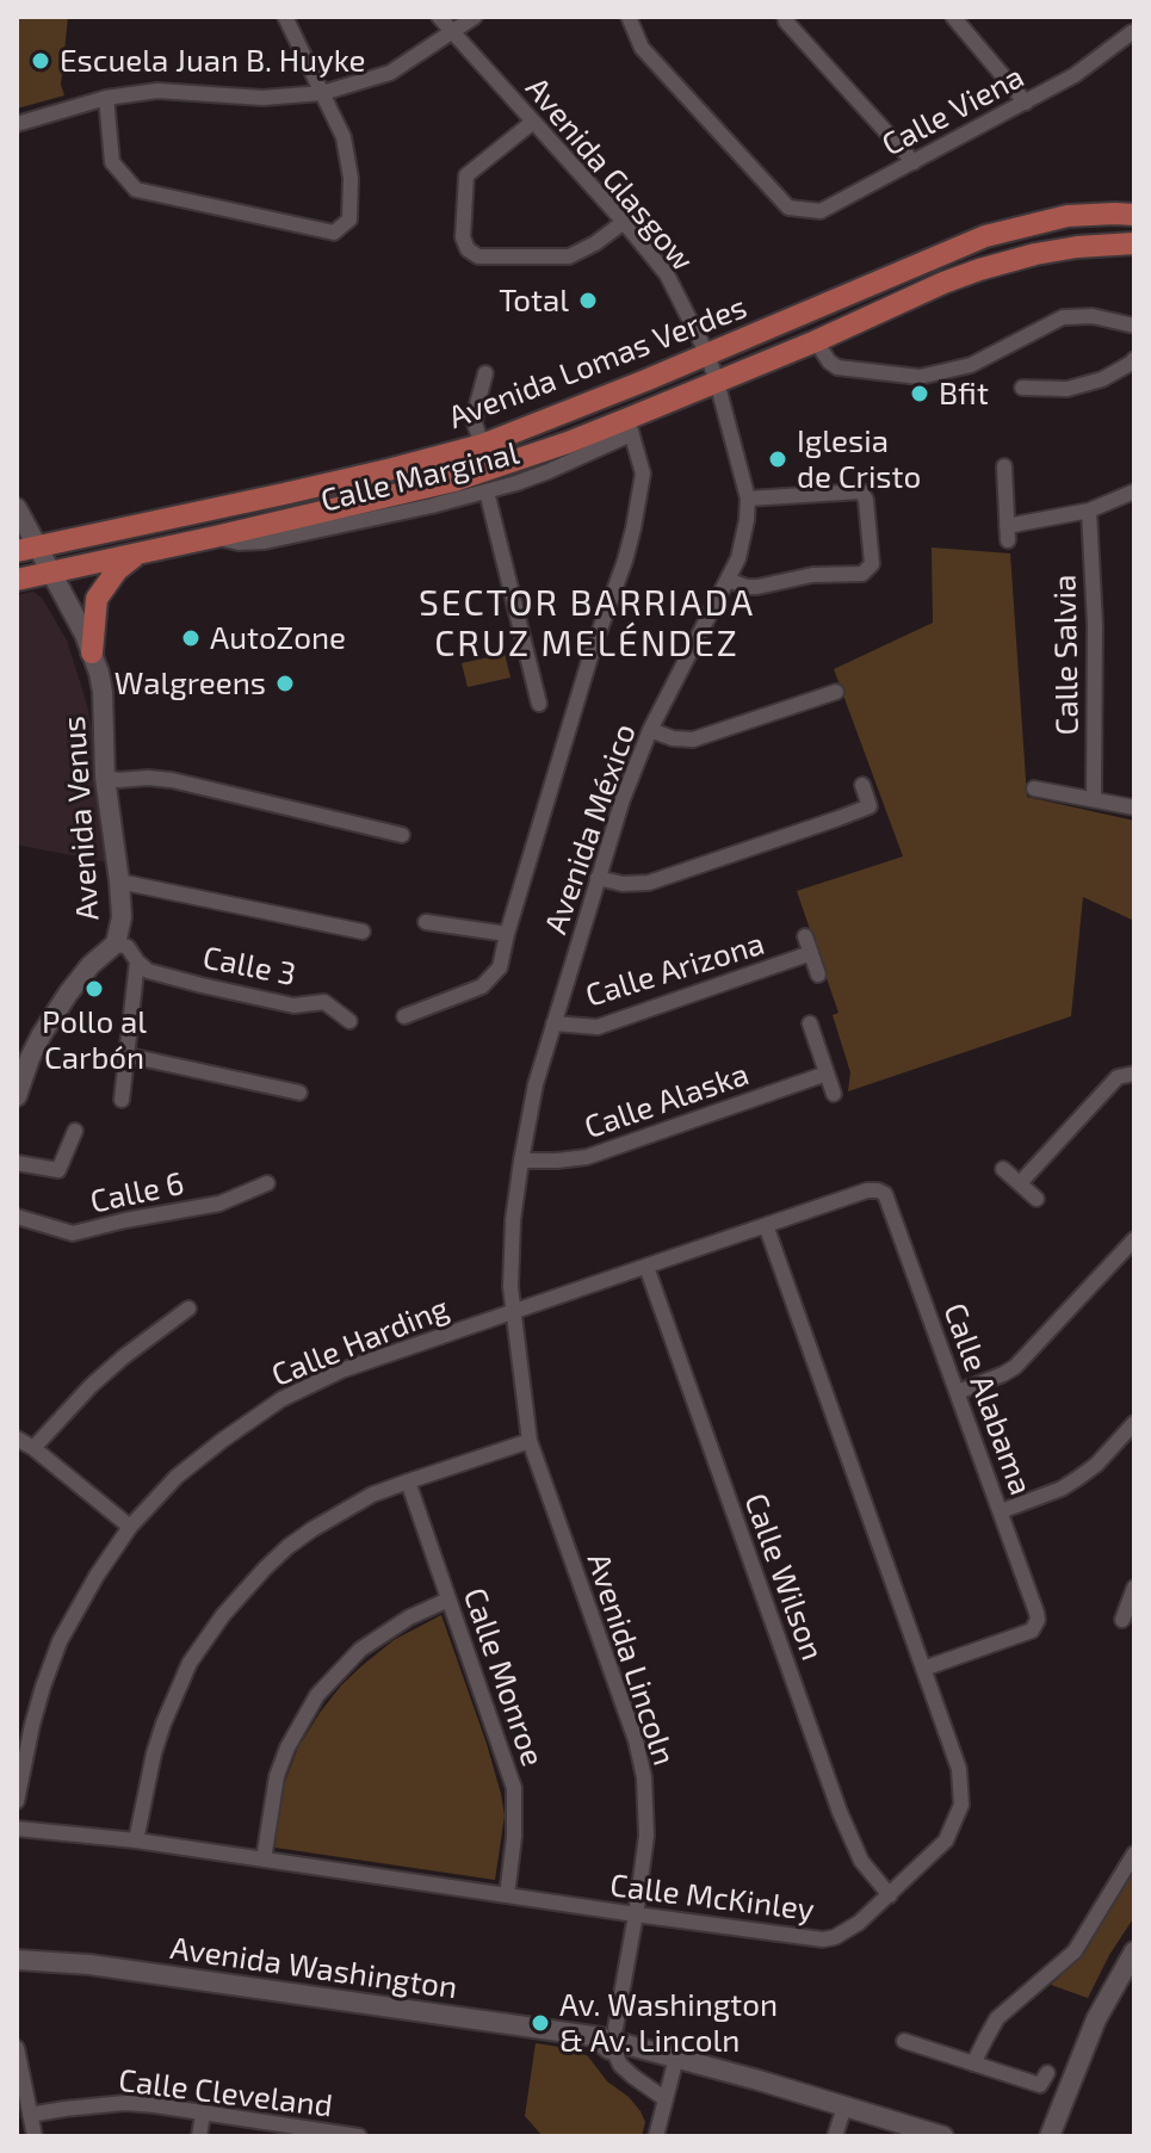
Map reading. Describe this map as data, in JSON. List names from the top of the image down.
{
  "streets": {
    "main road": ["Avenida Lomas Verdes"],
    "street": [
      "Calle Viena",
      "Avenida Glasgow",
      "Calle Marginal",
      "Calle Salvia",
      "Avenida Venus",
      "Avenida México",
      "Calle 3",
      "Calle Arizona",
      "Calle Alaska",
      "Calle 6",
      "Calle Harding",
      "Calle Alabama",
      "Calle Wilson",
      "Avenida Lincoln",
      "Calle Monroe",
      "Calle McKinley",
      "Avenida Washington",
      "Calle Cleveland"
    ]
  },
  "crossings": [
    ["Avenida Glasgow", "Avenida Lomas Verdes"],
    ["Avenida Glasgow", "Avenida México"],
    ["Avenida Lomas Verdes", "Calle Marginal"],
    ["Avenida Lomas Verdes", "Avenida Venus"],
    ["Avenida Lomas Verdes", "Avenida México"],
    ["Avenida Venus", "Calle 3"],
    ["Avenida México", "Calle Arizona"],
    ["Avenida México", "Calle Alaska"],
    ["Avenida México", "Calle Harding"],
    ["Avenida México", "Avenida Lincoln"],
    ["Calle Harding", "Calle Alabama"],
    ["Calle Harding", "Calle Wilson"],
    ["Calle Harding", "Avenida Lincoln"],
    ["Calle Harding", "Calle McKinley"],
    ["Calle Alabama", "Calle McKinley"],
    ["Calle Wilson", "Calle McKinley"],
    ["Avenida Lincoln", "Calle McKinley"],
    ["Avenida Lincoln", "Avenida Washington"],
    ["Calle Monroe", "Calle McKinley"]
  ],
  "districts": ["SECTOR BARRIADA CRUZ MELÉNDEZ"],
  "places": [
    "Escuela Juan B. Huyke",
    "Total",
    "Bfit",
    "Iglesia de Cristo",
    "AutoZone",
    "Walgreens",
    "Pollo al Carbón",
    "Av. Washington & Av. Lincoln"
  ]
}
